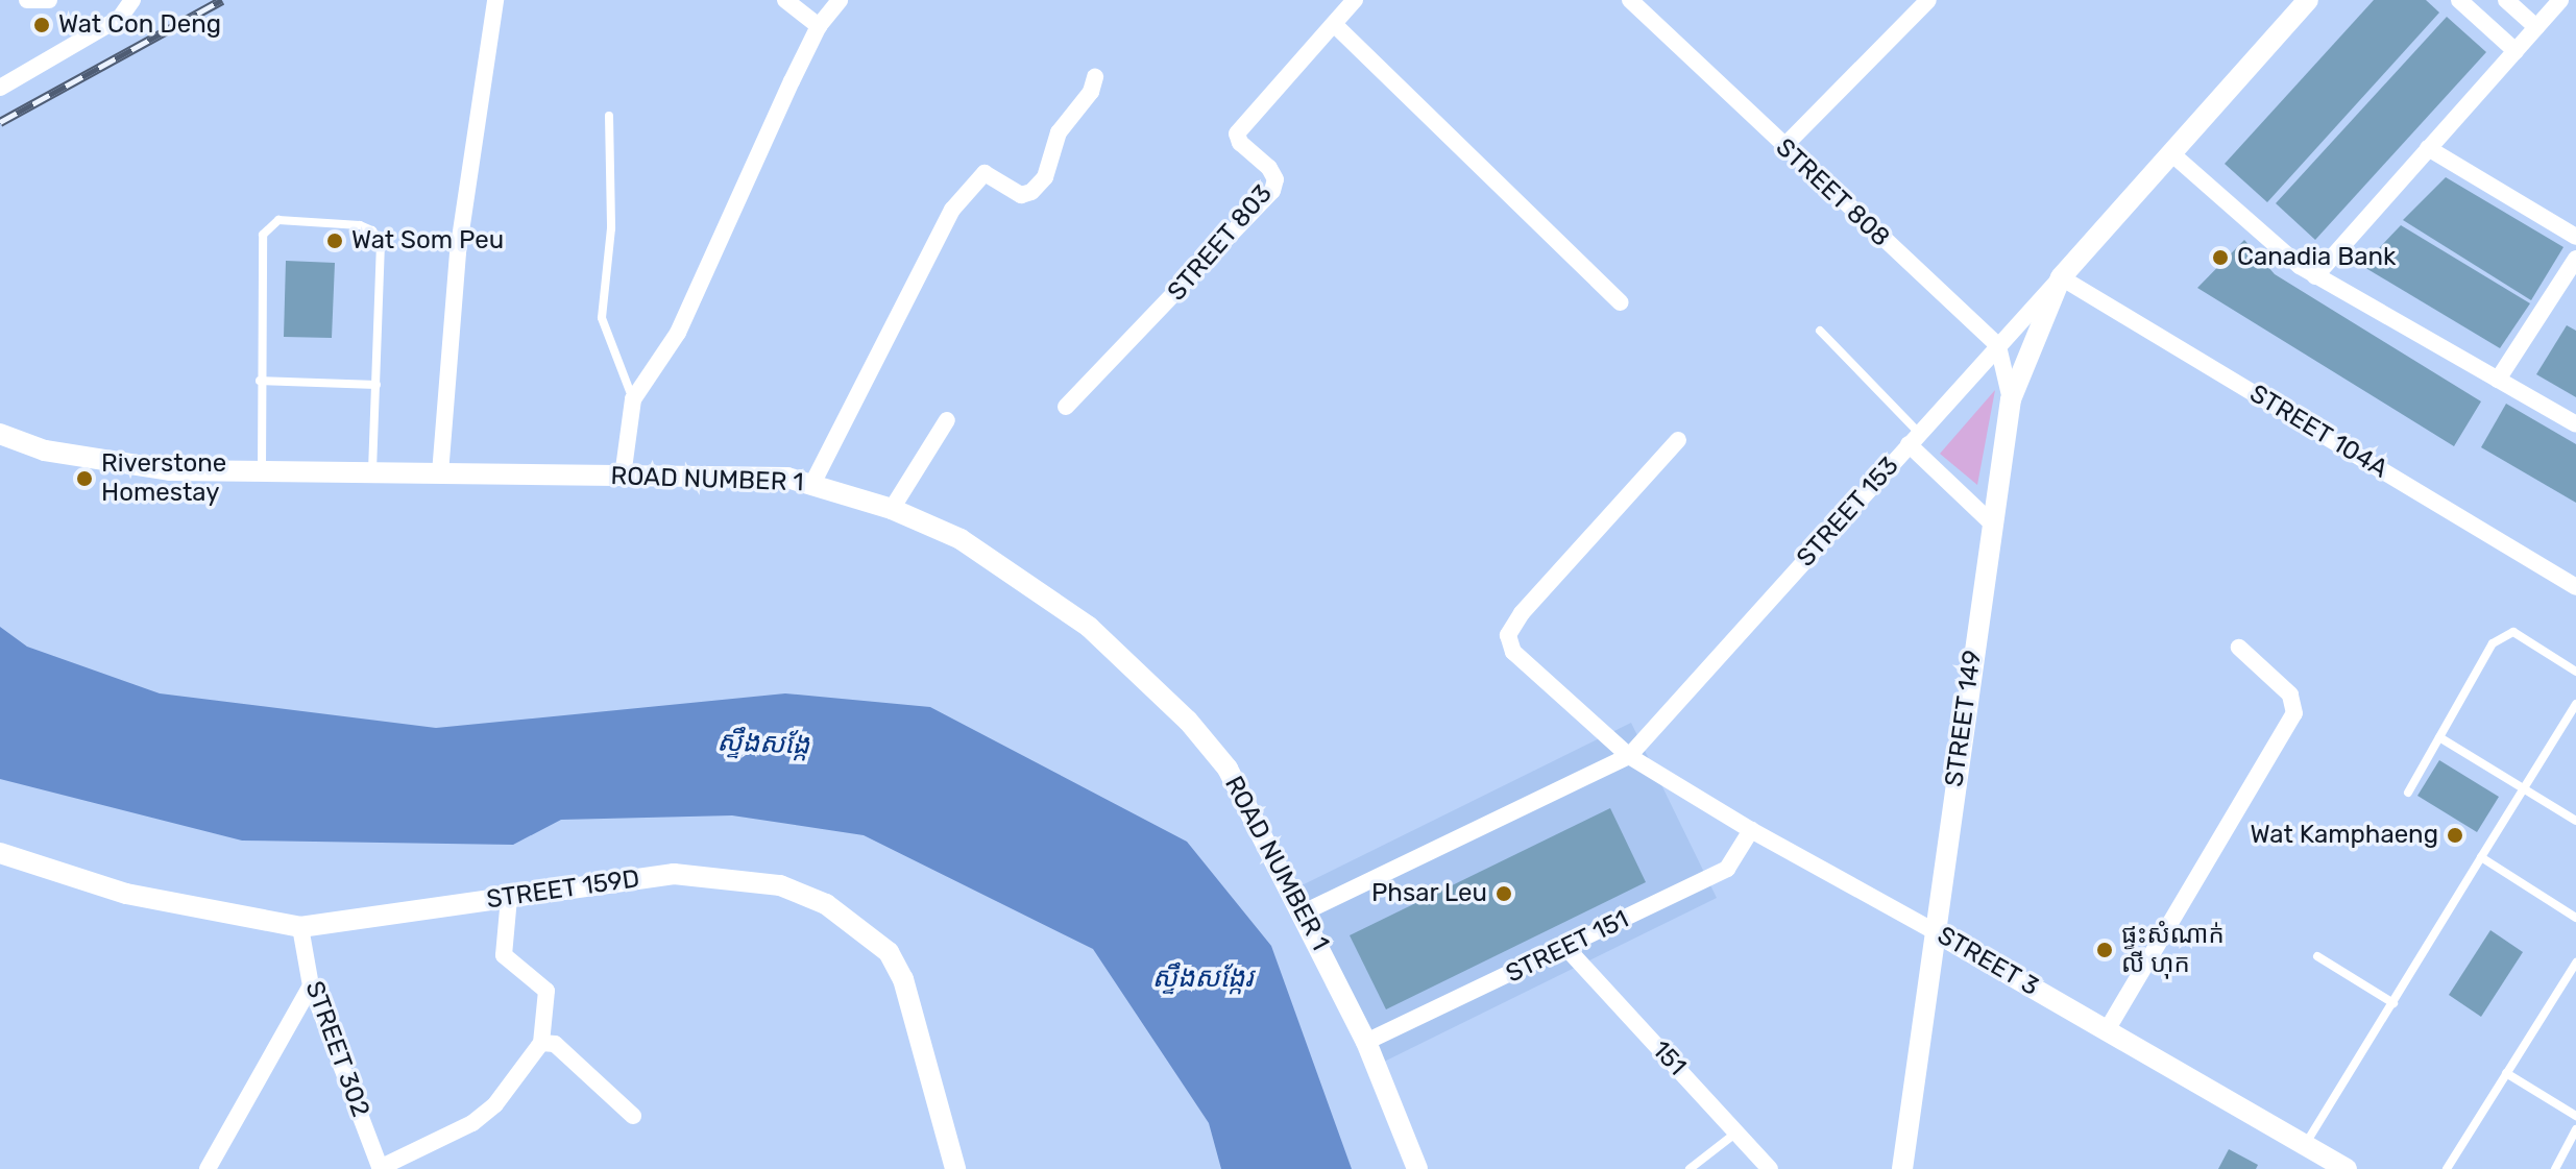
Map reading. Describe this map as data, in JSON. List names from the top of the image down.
{
  "streets": {
    "street": [
      "STREET 808",
      "STREET 803",
      "STREET 104A",
      "ROAD NUMBER 1",
      "STREET 153",
      "STREET 149",
      "STREET 159D",
      "STREET 151",
      "STREET 3",
      "STREET 302",
      "151"
    ]
  },
  "crossings": [
    ["STREET 808", "STREET 153"],
    ["STREET 104A", "STREET 153"],
    ["STREET 104A", "STREET 149"],
    ["ROAD NUMBER 1", "STREET 153"],
    ["ROAD NUMBER 1", "STREET 151"],
    ["STREET 153", "STREET 149"],
    ["STREET 153", "STREET 3"],
    ["STREET 149", "STREET 3"],
    ["STREET 159D", "STREET 302"],
    ["STREET 151", "STREET 3"],
    ["STREET 151", "151"]
  ],
  "water": ["ស្ទឹងសង្កែ", "ស្ទឹងសង្កែរ"],
  "places": [
    "Wat Con Deng",
    "Wat Som Peu",
    "Canadia Bank",
    "Riverstone Homestay",
    "Wat Kamphaeng",
    "Phsar Leu",
    "ផ្ទះសំណាក់ លី ហុក"
  ]
}
